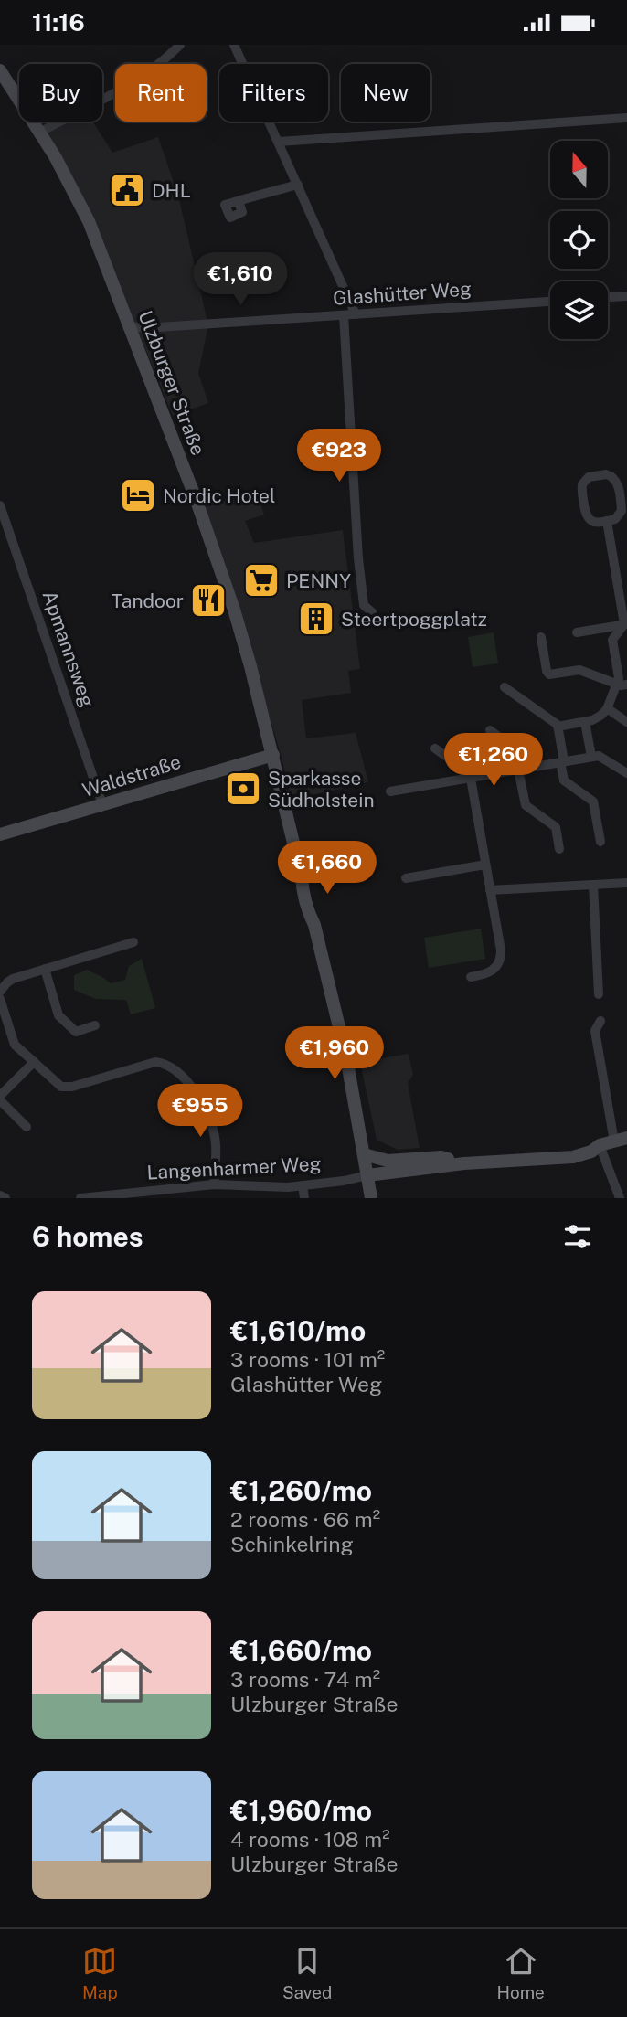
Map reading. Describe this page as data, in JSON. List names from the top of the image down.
{
  "streets": {
    "main road": ["Ulzburger Straße", "Waldstraße", "Langenharmer Weg"],
    "street": ["Glashütter Weg", "Apmannsweg"]
  },
  "crossings": [
    ["Glashütter Weg", "Ulzburger Straße"],
    ["Ulzburger Straße", "Waldstraße"],
    ["Ulzburger Straße", "Langenharmer Weg"],
    ["Apmannsweg", "Waldstraße"]
  ],
  "places": {
    "public building": ["DHL"],
    "hotel": ["Nordic Hotel"],
    "supermarket": ["PENNY"],
    "restaurant": ["Tandoor"],
    "building": ["Steertpoggplatz"],
    "bank": ["Sparkasse Südholstein"]
  },
  "north": "top",
  "page": {
    "status": "11:16",
    "chip": [
      "Buy",
      "Rent",
      "Filters",
      "New"
    ],
    "price": [
      "€1,610",
      "€923",
      "€1,260",
      "€1,660",
      "€1,960",
      "€955"
    ],
    "heading": "6 homes",
    "list": [
      {
        "name": "€1,610/mo",
        "note": "3 rooms · 101 m² · Glashütter Weg"
      },
      {
        "name": "€1,260/mo",
        "note": "2 rooms · 66 m² · Schinkelring"
      },
      {
        "name": "€1,660/mo",
        "note": "3 rooms · 74 m² · Ulzburger Straße"
      },
      {
        "name": "€1,960/mo",
        "note": "4 rooms · 108 m² · Ulzburger Straße"
      }
    ],
    "tabs": ["Map", "Saved", "Home"]
  }
}
